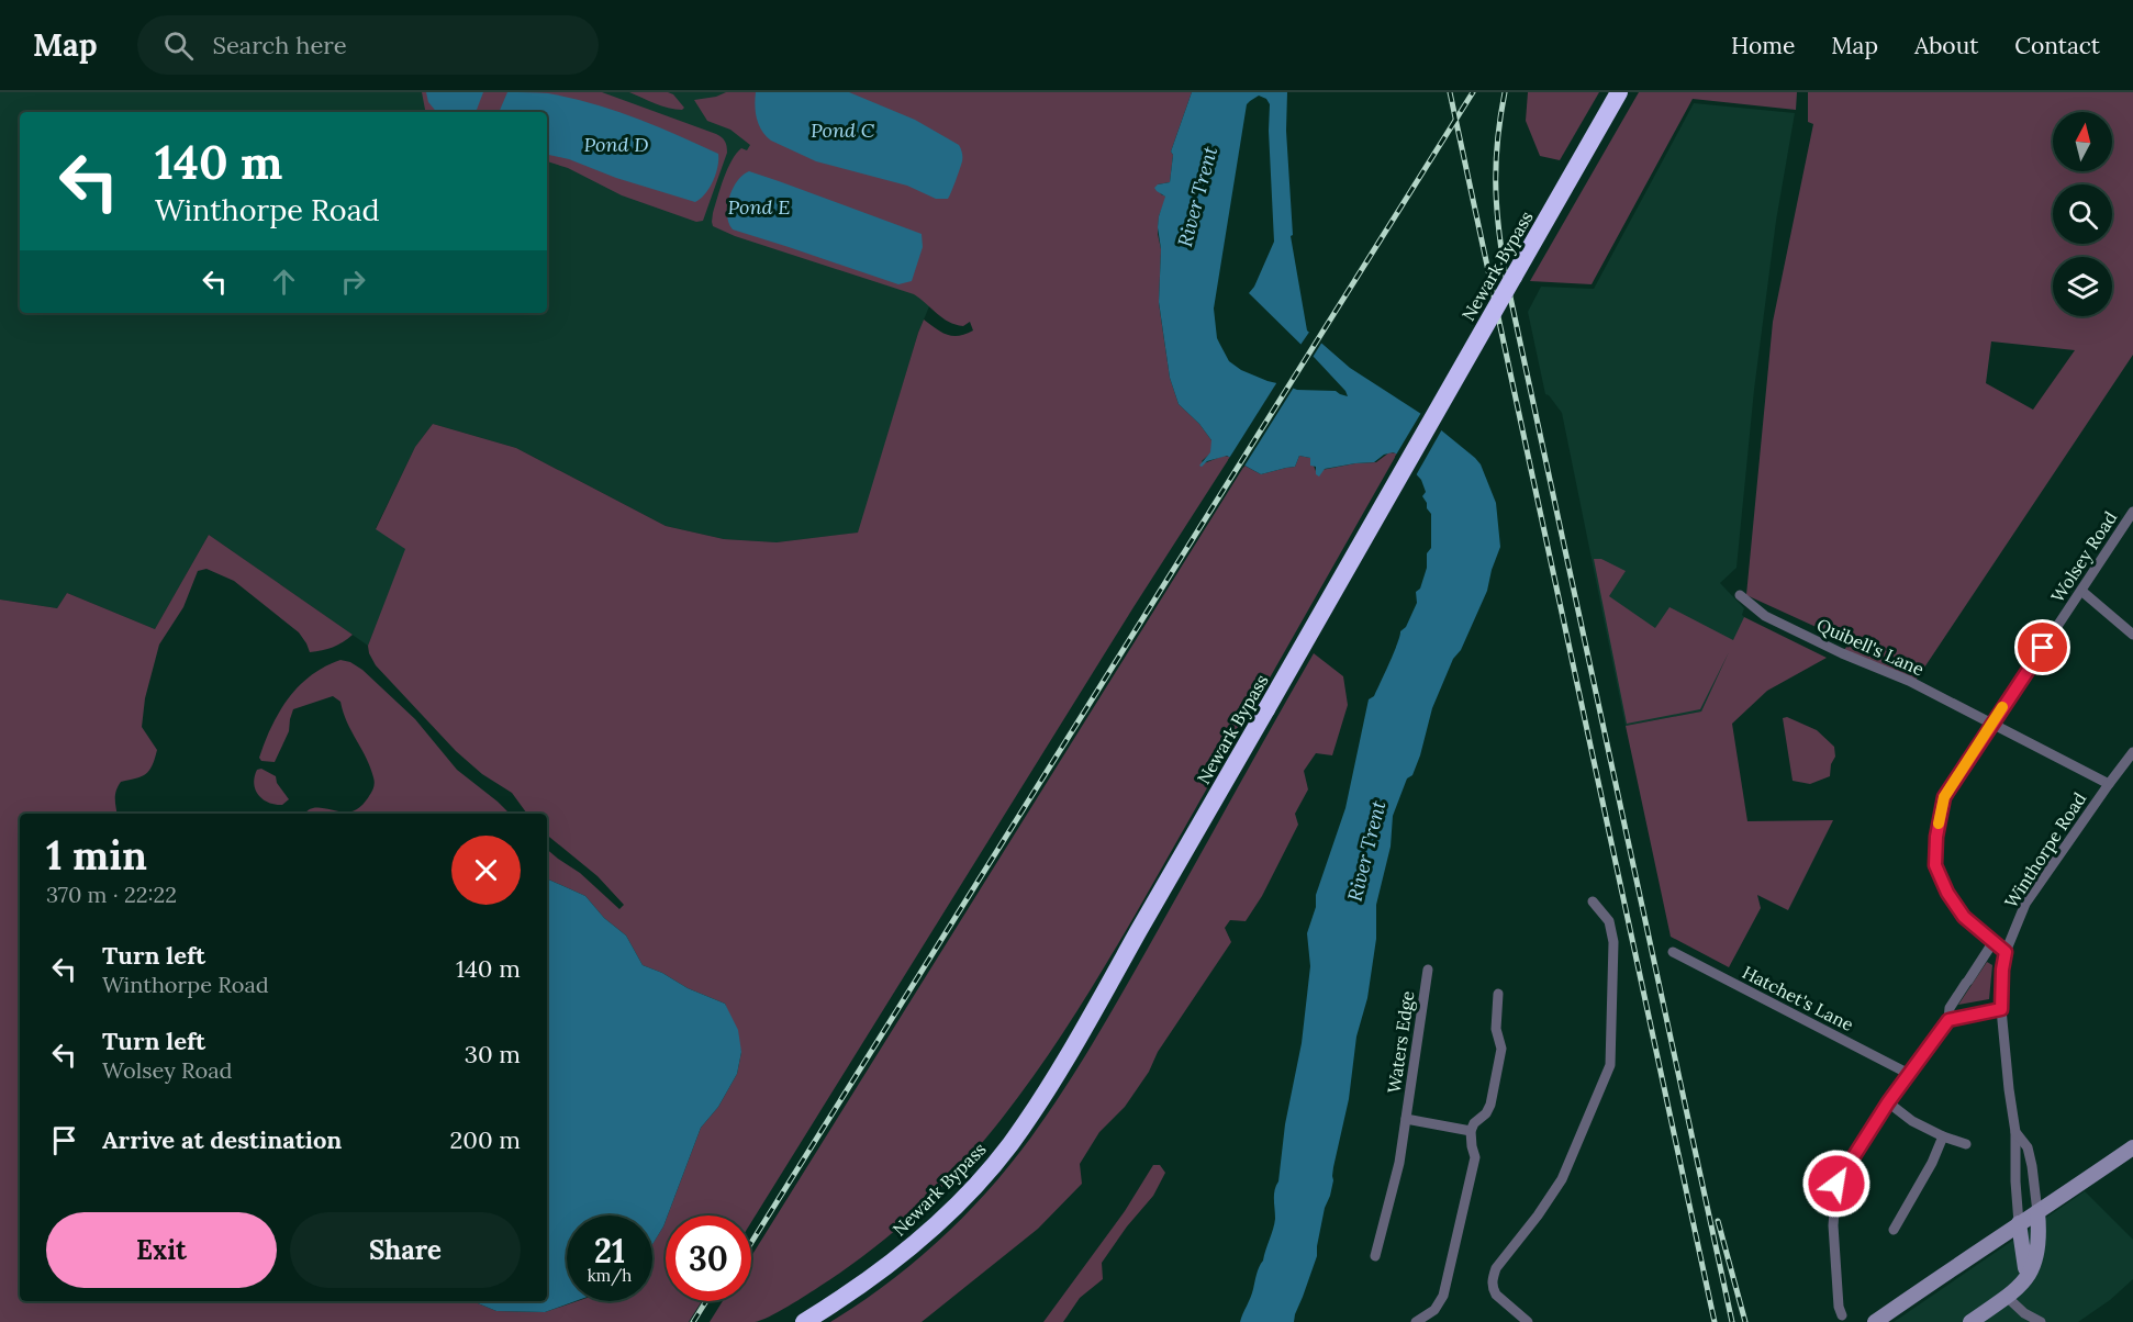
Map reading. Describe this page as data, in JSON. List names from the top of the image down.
{
  "streets": {
    "highway": ["Newark Bypass"],
    "street": [
      "Wolsey Road",
      "Quibell's Lane",
      "Winthorpe Road",
      "Hatchet's Lane",
      "Waters Edge"
    ]
  },
  "crossings": [
    ["Wolsey Road", "Quibell's Lane"],
    ["Wolsey Road", "Winthorpe Road"],
    ["Quibell's Lane", "Winthorpe Road"]
  ],
  "water": [
    "Pond C",
    "Pond D",
    "River Trent",
    "Pond E"
  ],
  "north": "top",
  "page": {
    "header": "Map",
    "search": "Search here",
    "nav": [
      "Home",
      "Map",
      "About",
      "Contact"
    ],
    "turn": ["140 m", "Winthorpe Road"],
    "heading": ["1 min", "370 m · 22:22"],
    "list": [
      {
        "name": "Turn left",
        "note": "Winthorpe Road",
        "value": "140 m"
      },
      {
        "name": "Turn left",
        "note": "Wolsey Road",
        "value": "30 m"
      },
      {
        "name": "Arrive at destination",
        "value": "200 m"
      }
    ],
    "buttons": ["Exit", "Share"],
    "speed": "21 km/h",
    "limit": "30"
  }
}
